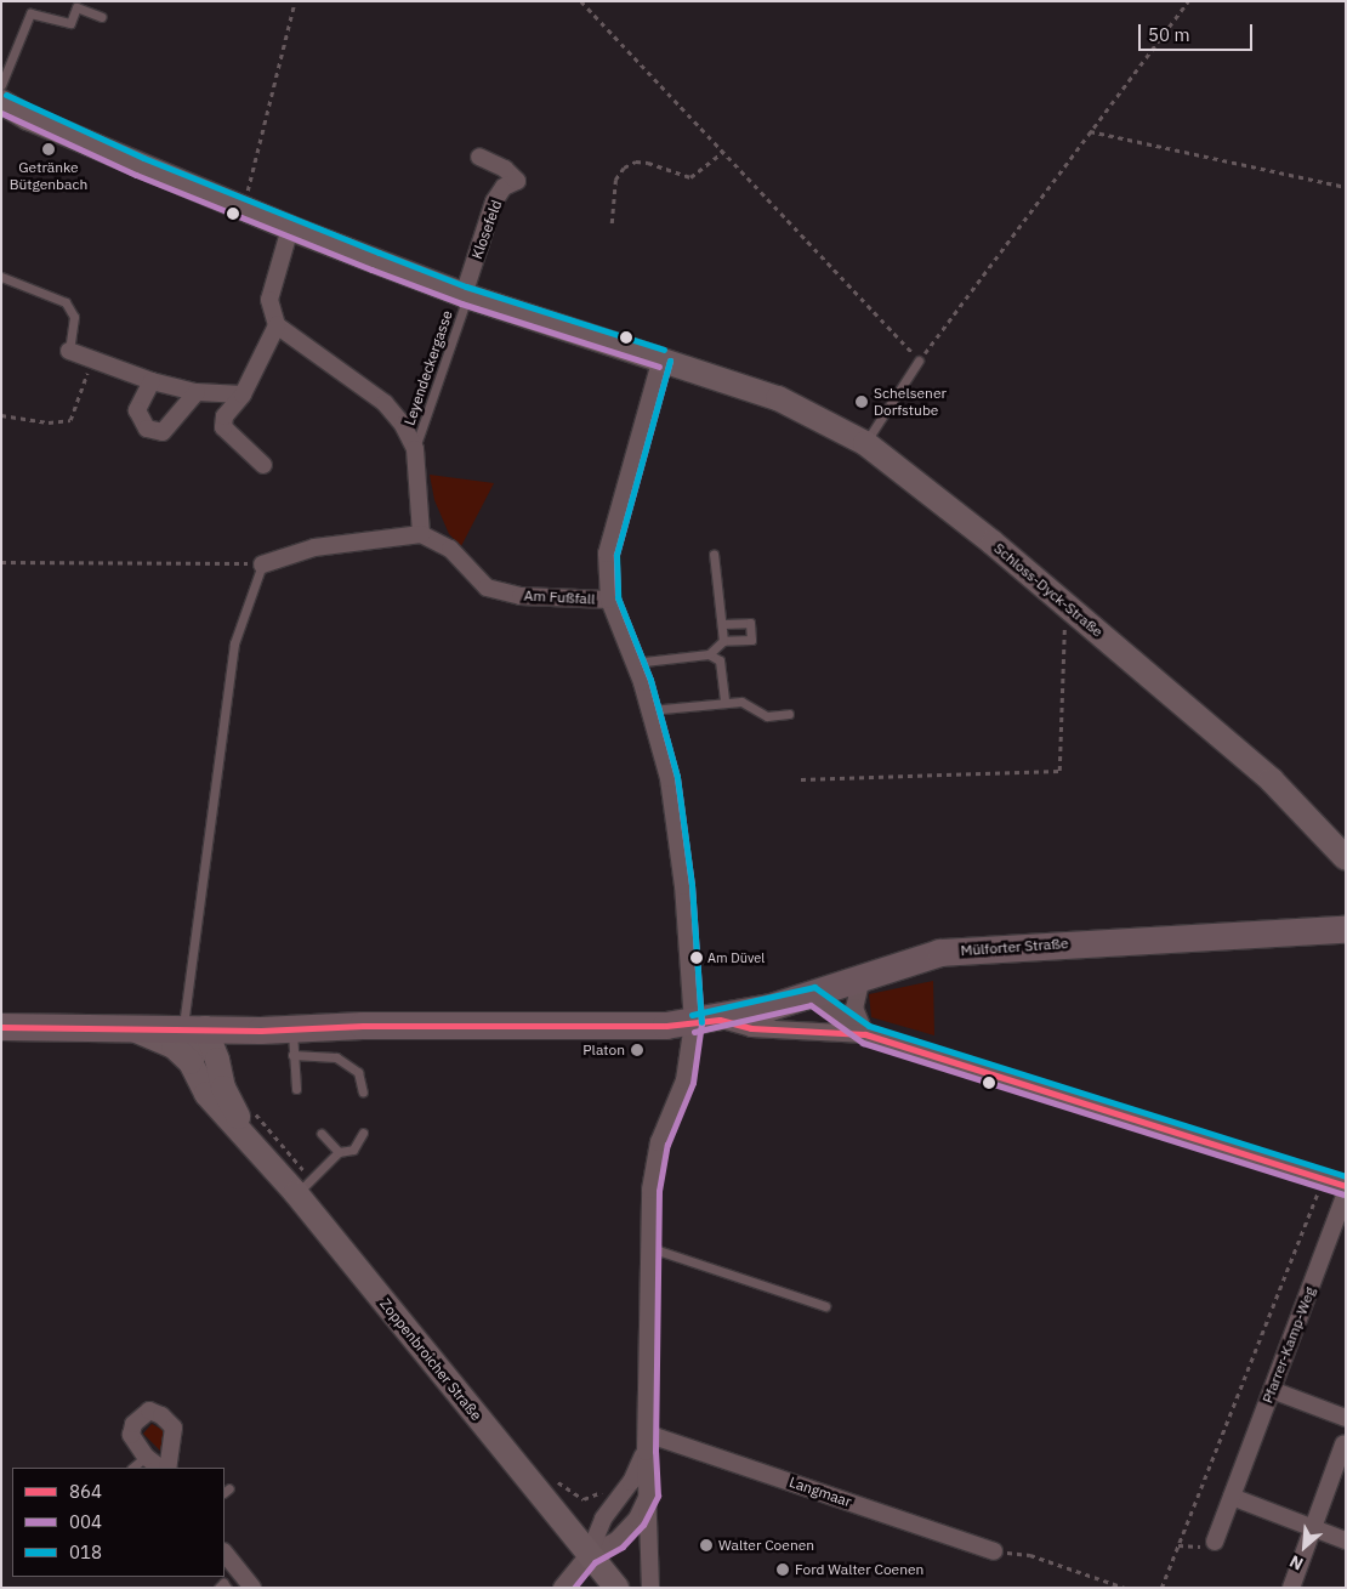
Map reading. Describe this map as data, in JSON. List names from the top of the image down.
{
  "streets": {
    "main road": ["Mülforter Straße"],
    "street": [
      "Klosefeld",
      "Schloss-Dyck-Straße",
      "Am Fußfall",
      "Pfarrer-Kamp-Weg",
      "Zoppenbroicher Straße",
      "Langmaar"
    ],
    "lane": ["Leyendeckergasse"]
  },
  "crossings": [
    ["Klosefeld", "Leyendeckergasse"],
    ["Klosefeld", "Schloss-Dyck-Straße"],
    ["Leyendeckergasse", "Schloss-Dyck-Straße"],
    ["Mülforter Straße", "Zoppenbroicher Straße"]
  ],
  "places": [
    "Getränke Bütgenbach",
    "Schelsener Dorfstube",
    "Am Düvel",
    "Platon",
    "Walter Coenen",
    "Ford Walter Coenen"
  ],
  "lines": ["transit line 018", "transit line 004", "transit line 864"],
  "legend": ["864", "004", "018"],
  "scale_bar": "50 m",
  "north": "bottom left"
}
